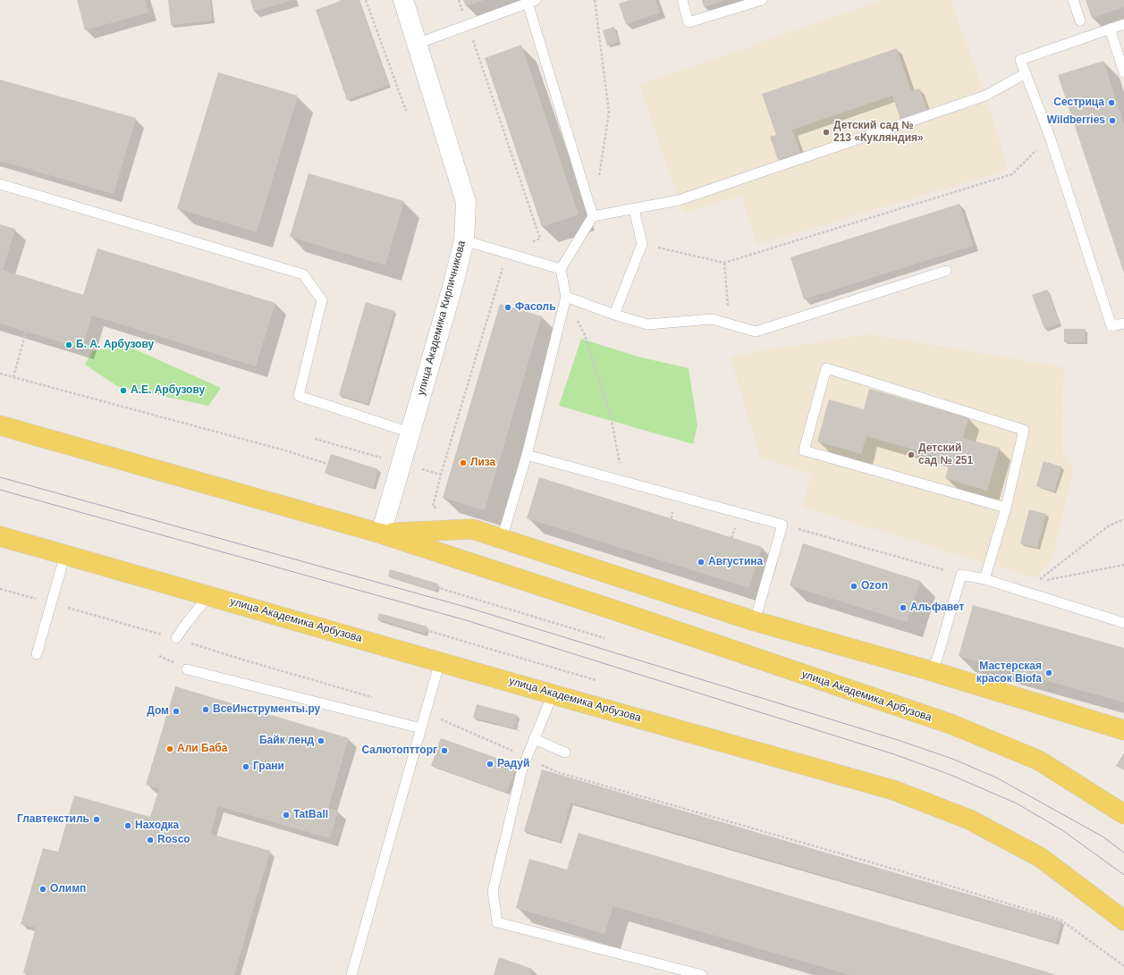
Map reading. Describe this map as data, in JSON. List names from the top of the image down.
{
  "streets": {
    "main road": ["улица Академика Арбузова"],
    "street": ["улица Академика Кирпичникова"]
  },
  "crossings": [
    ["улица Академика Кирпичникова", "улица Академика Арбузова"]
  ],
  "places": [
    "Сестрица",
    "Wildberries",
    "Детский сад № 213 «Кукляндия»",
    "Фасоль",
    "Б. А. Арбузову",
    "А.Е. Арбузову",
    "Детский сад № 251",
    "Лиза",
    "Августина",
    "Ozon",
    "Альфавет",
    "Мастерская красок Biofa",
    "ВсеИнструменты.ру",
    "Дом",
    "Байк ленд",
    "Али Баба",
    "Салютоптторг",
    "Радуй",
    "Грани",
    "TatBall",
    "Главтекстиль",
    "Находка",
    "Rosco",
    "Олимп"
  ]
}
